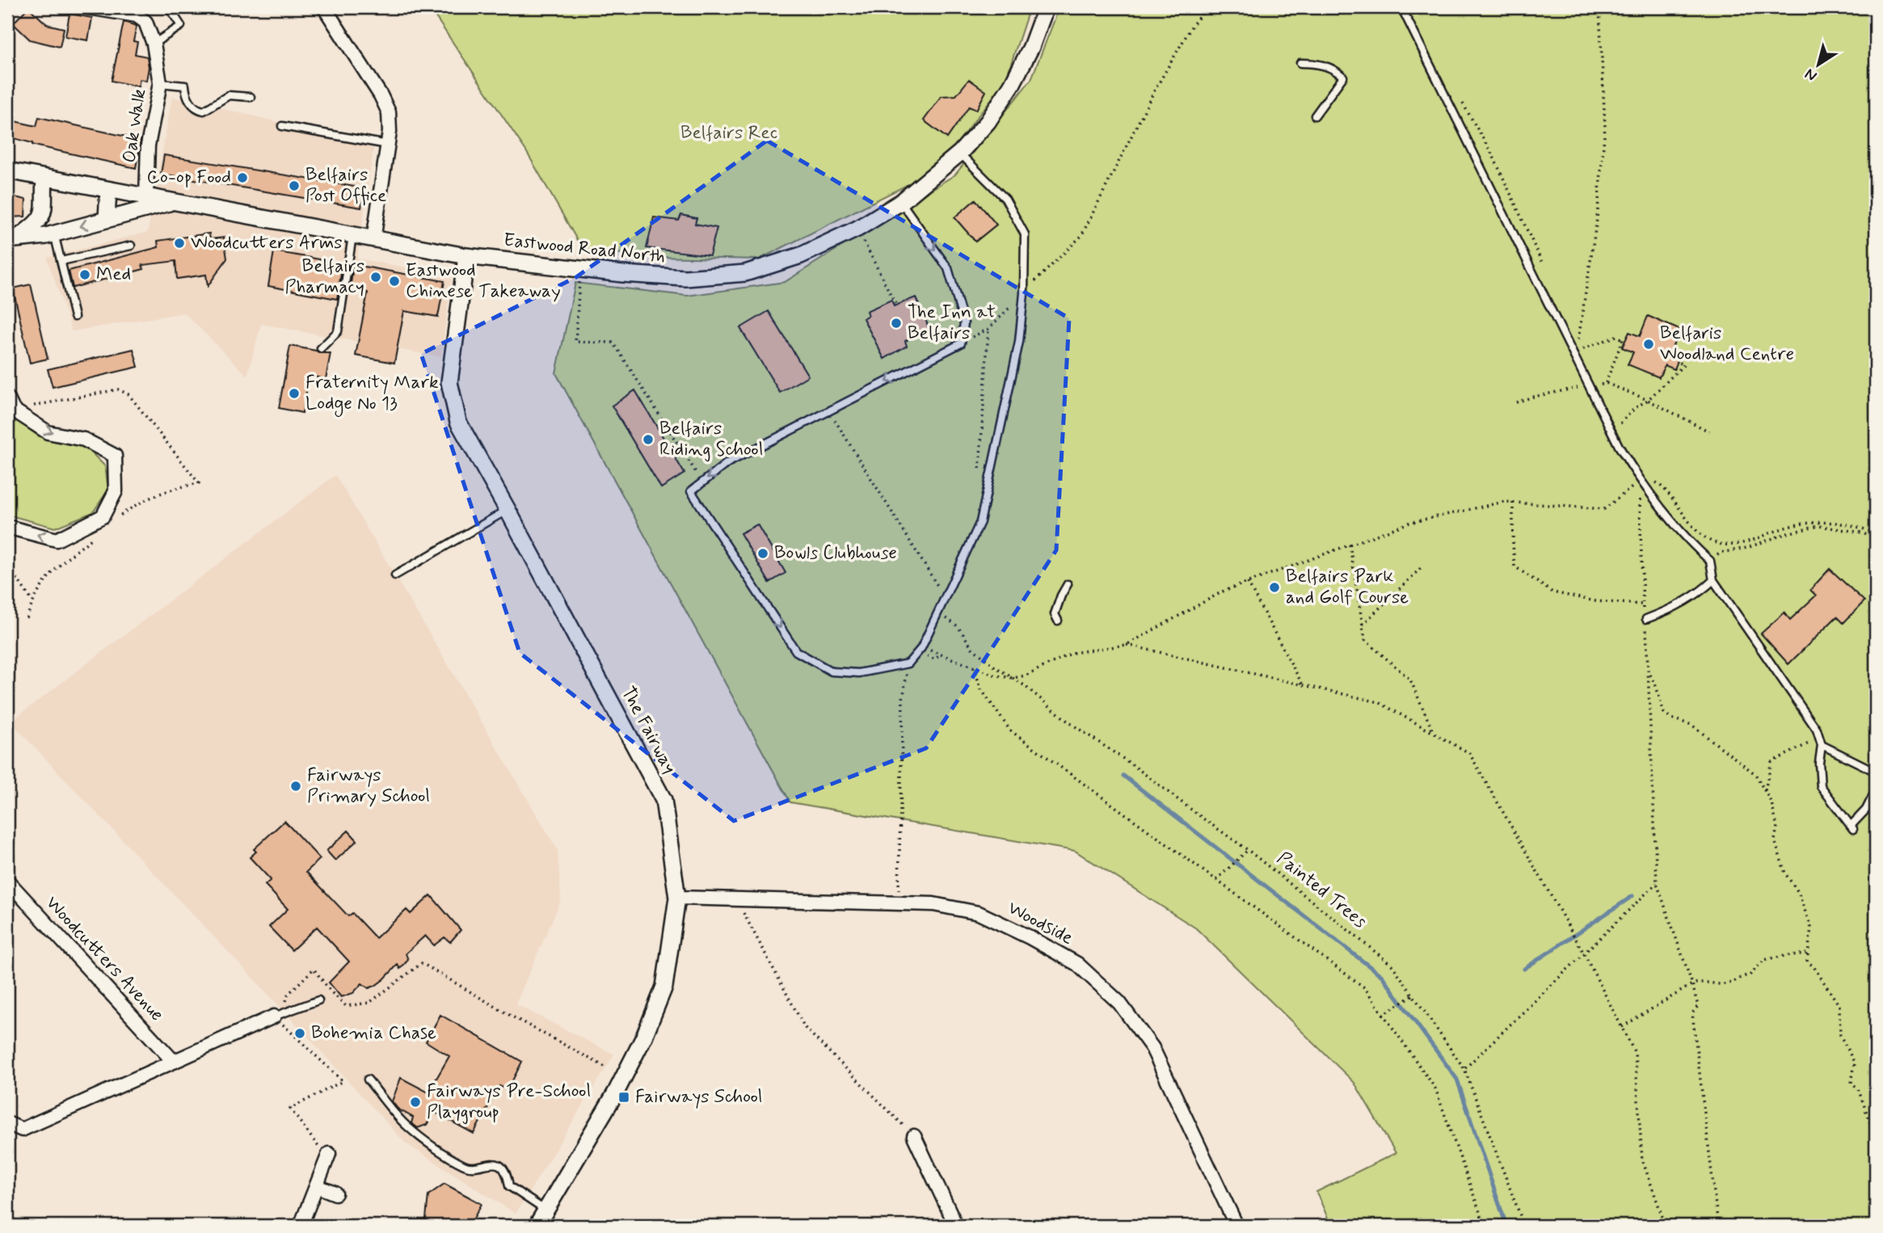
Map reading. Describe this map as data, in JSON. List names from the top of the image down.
{
  "streets": {
    "street": [
      "Oak Walk",
      "Eastwood Road North",
      "The Fairway",
      "Woodside",
      "Woodcutters Avenue"
    ],
    "path": ["Painted Trees"]
  },
  "crossings": [
    ["Oak Walk", "Eastwood Road North"],
    ["Eastwood Road North", "The Fairway"],
    ["The Fairway", "Woodside"]
  ],
  "parks": ["Belfairs Rec"],
  "places": {
    "other": [
      "Co-op Food",
      "Belfairs Post Office",
      "Woodcutters Arms",
      "Med",
      "Belfairs Pharmacy",
      "Eastwood Chinese Takeaway",
      "The Inn at Belfairs",
      "Belfaris Woodland Centre",
      "Fraternity Mark Lodge No 13",
      "Belfairs Riding School",
      "Bowls Clubhouse",
      "Belfairs Park and Golf Course",
      "Fairways Primary School",
      "Bohemia Chase",
      "Fairways Pre-School Playgroup"
    ],
    "transit": ["Fairways School"]
  },
  "north": "bottom left"
}
